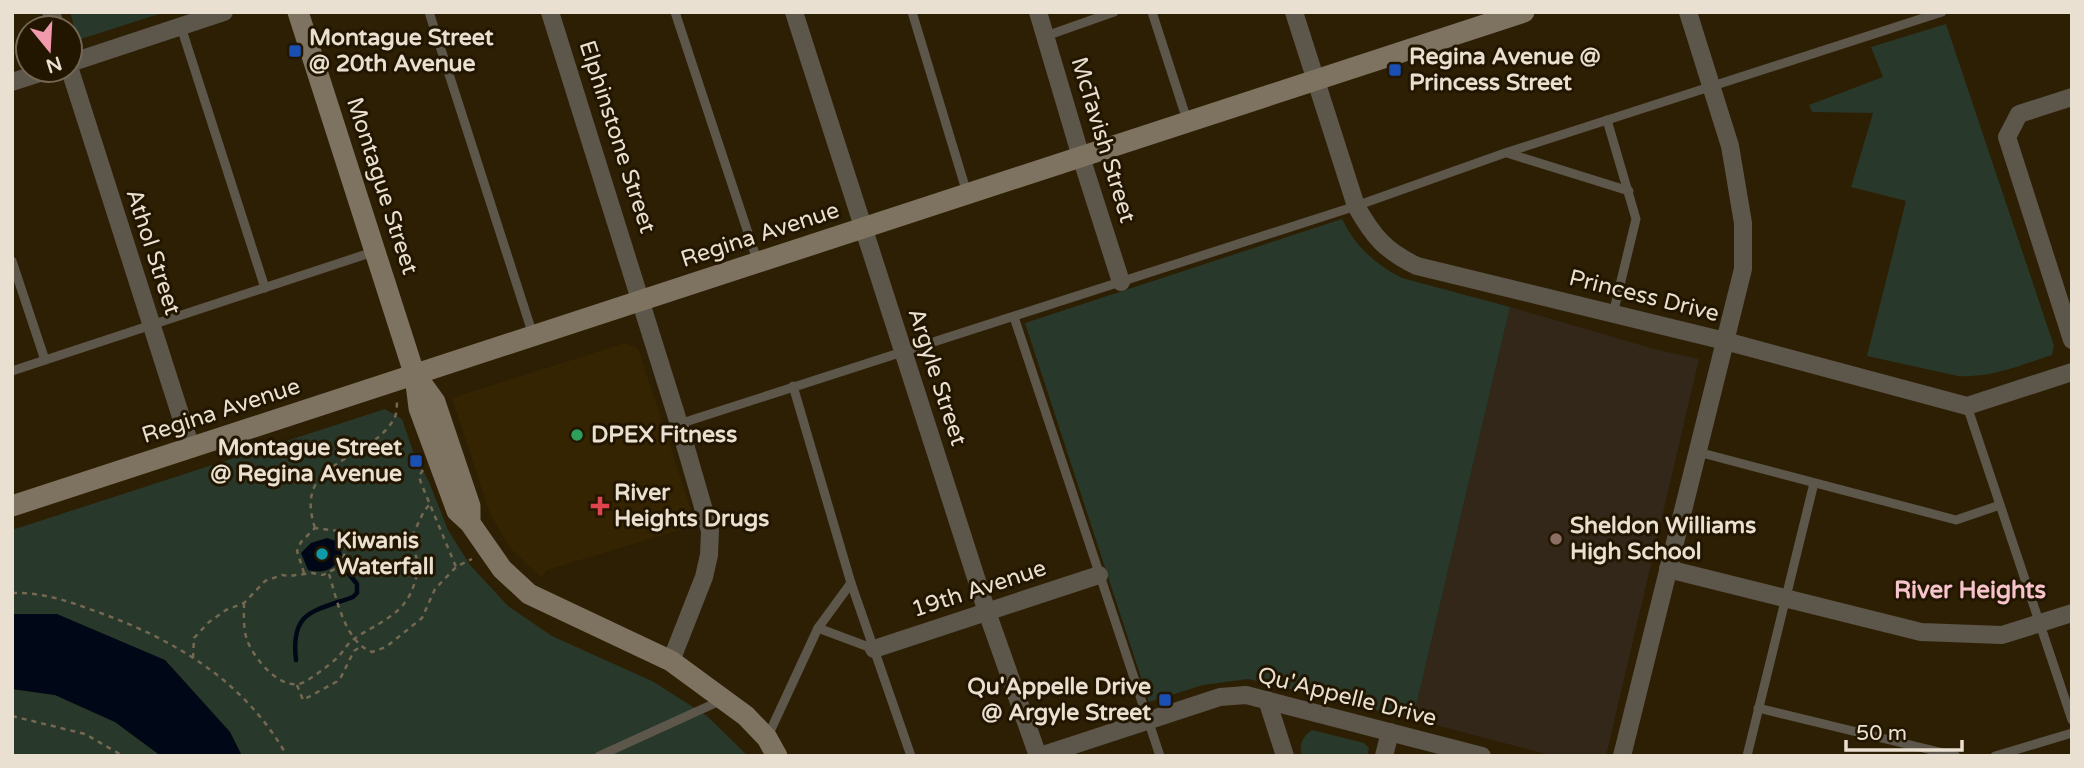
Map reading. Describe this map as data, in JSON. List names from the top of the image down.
{
  "streets": {
    "street": [
      "Elphinstone Street",
      "McTavish Street",
      "Montague Street",
      "Regina Avenue",
      "Athol Street",
      "Princess Drive",
      "Argyle Street",
      "19th Avenue",
      "Qu'Appelle Drive"
    ]
  },
  "crossings": [
    ["Elphinstone Street", "Montague Street"],
    ["Elphinstone Street", "Regina Avenue"],
    ["McTavish Street", "Regina Avenue"],
    ["Montague Street", "Regina Avenue"],
    ["Regina Avenue", "Athol Street"],
    ["Regina Avenue", "Princess Drive"],
    ["Regina Avenue", "Argyle Street"],
    ["Argyle Street", "19th Avenue"],
    ["Argyle Street", "Qu'Appelle Drive"]
  ],
  "districts": ["River Heights"],
  "places": {
    "transit": [
      "Montague Street @ 20th Avenue",
      "Regina Avenue @ Princess Street",
      "Montague Street @ Regina Avenue",
      "Qu'Appelle Drive @ Argyle Street"
    ],
    "other": ["DPEX Fitness", "Sheldon Williams High School", "Kiwanis Waterfall"],
    "health": ["River Heights Drugs"]
  },
  "scale_bar": "50 m",
  "north": "bottom"
}
